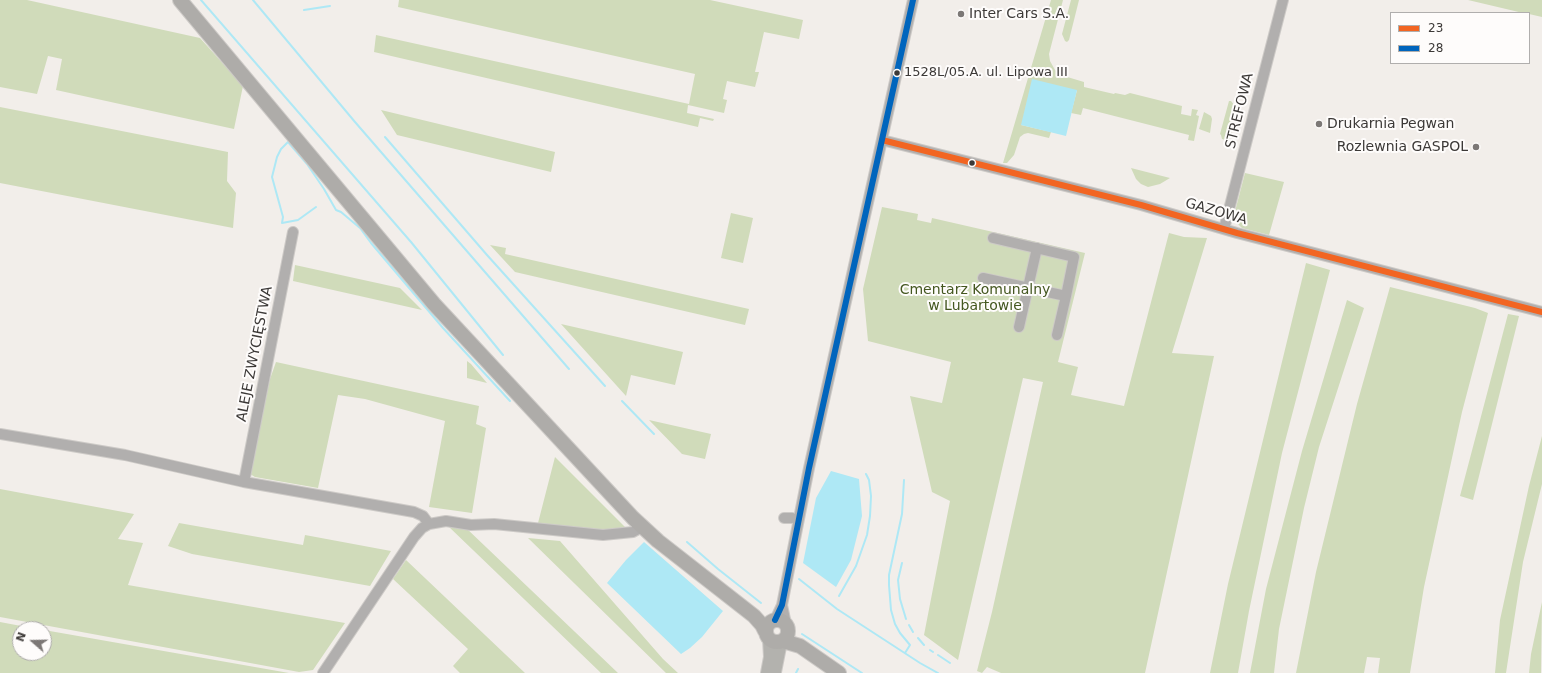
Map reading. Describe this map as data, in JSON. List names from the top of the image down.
{
  "streets": {
    "street": ["STREFOWA", "GAZOWA", "ALEJE ZWYCIĘSTWA"]
  },
  "crossings": [
    ["STREFOWA", "GAZOWA"]
  ],
  "parks": ["Cmentarz Komunalny w Lubartowie"],
  "places": [
    "Inter Cars S.A.",
    "1528L/05.A. ul. Lipowa III",
    "Drukarnia Pegwan",
    "Rozlewnia GASPOL"
  ],
  "lines": ["transit line 28", "transit line 23"],
  "legend": ["23", "28"],
  "north": "left"
}
